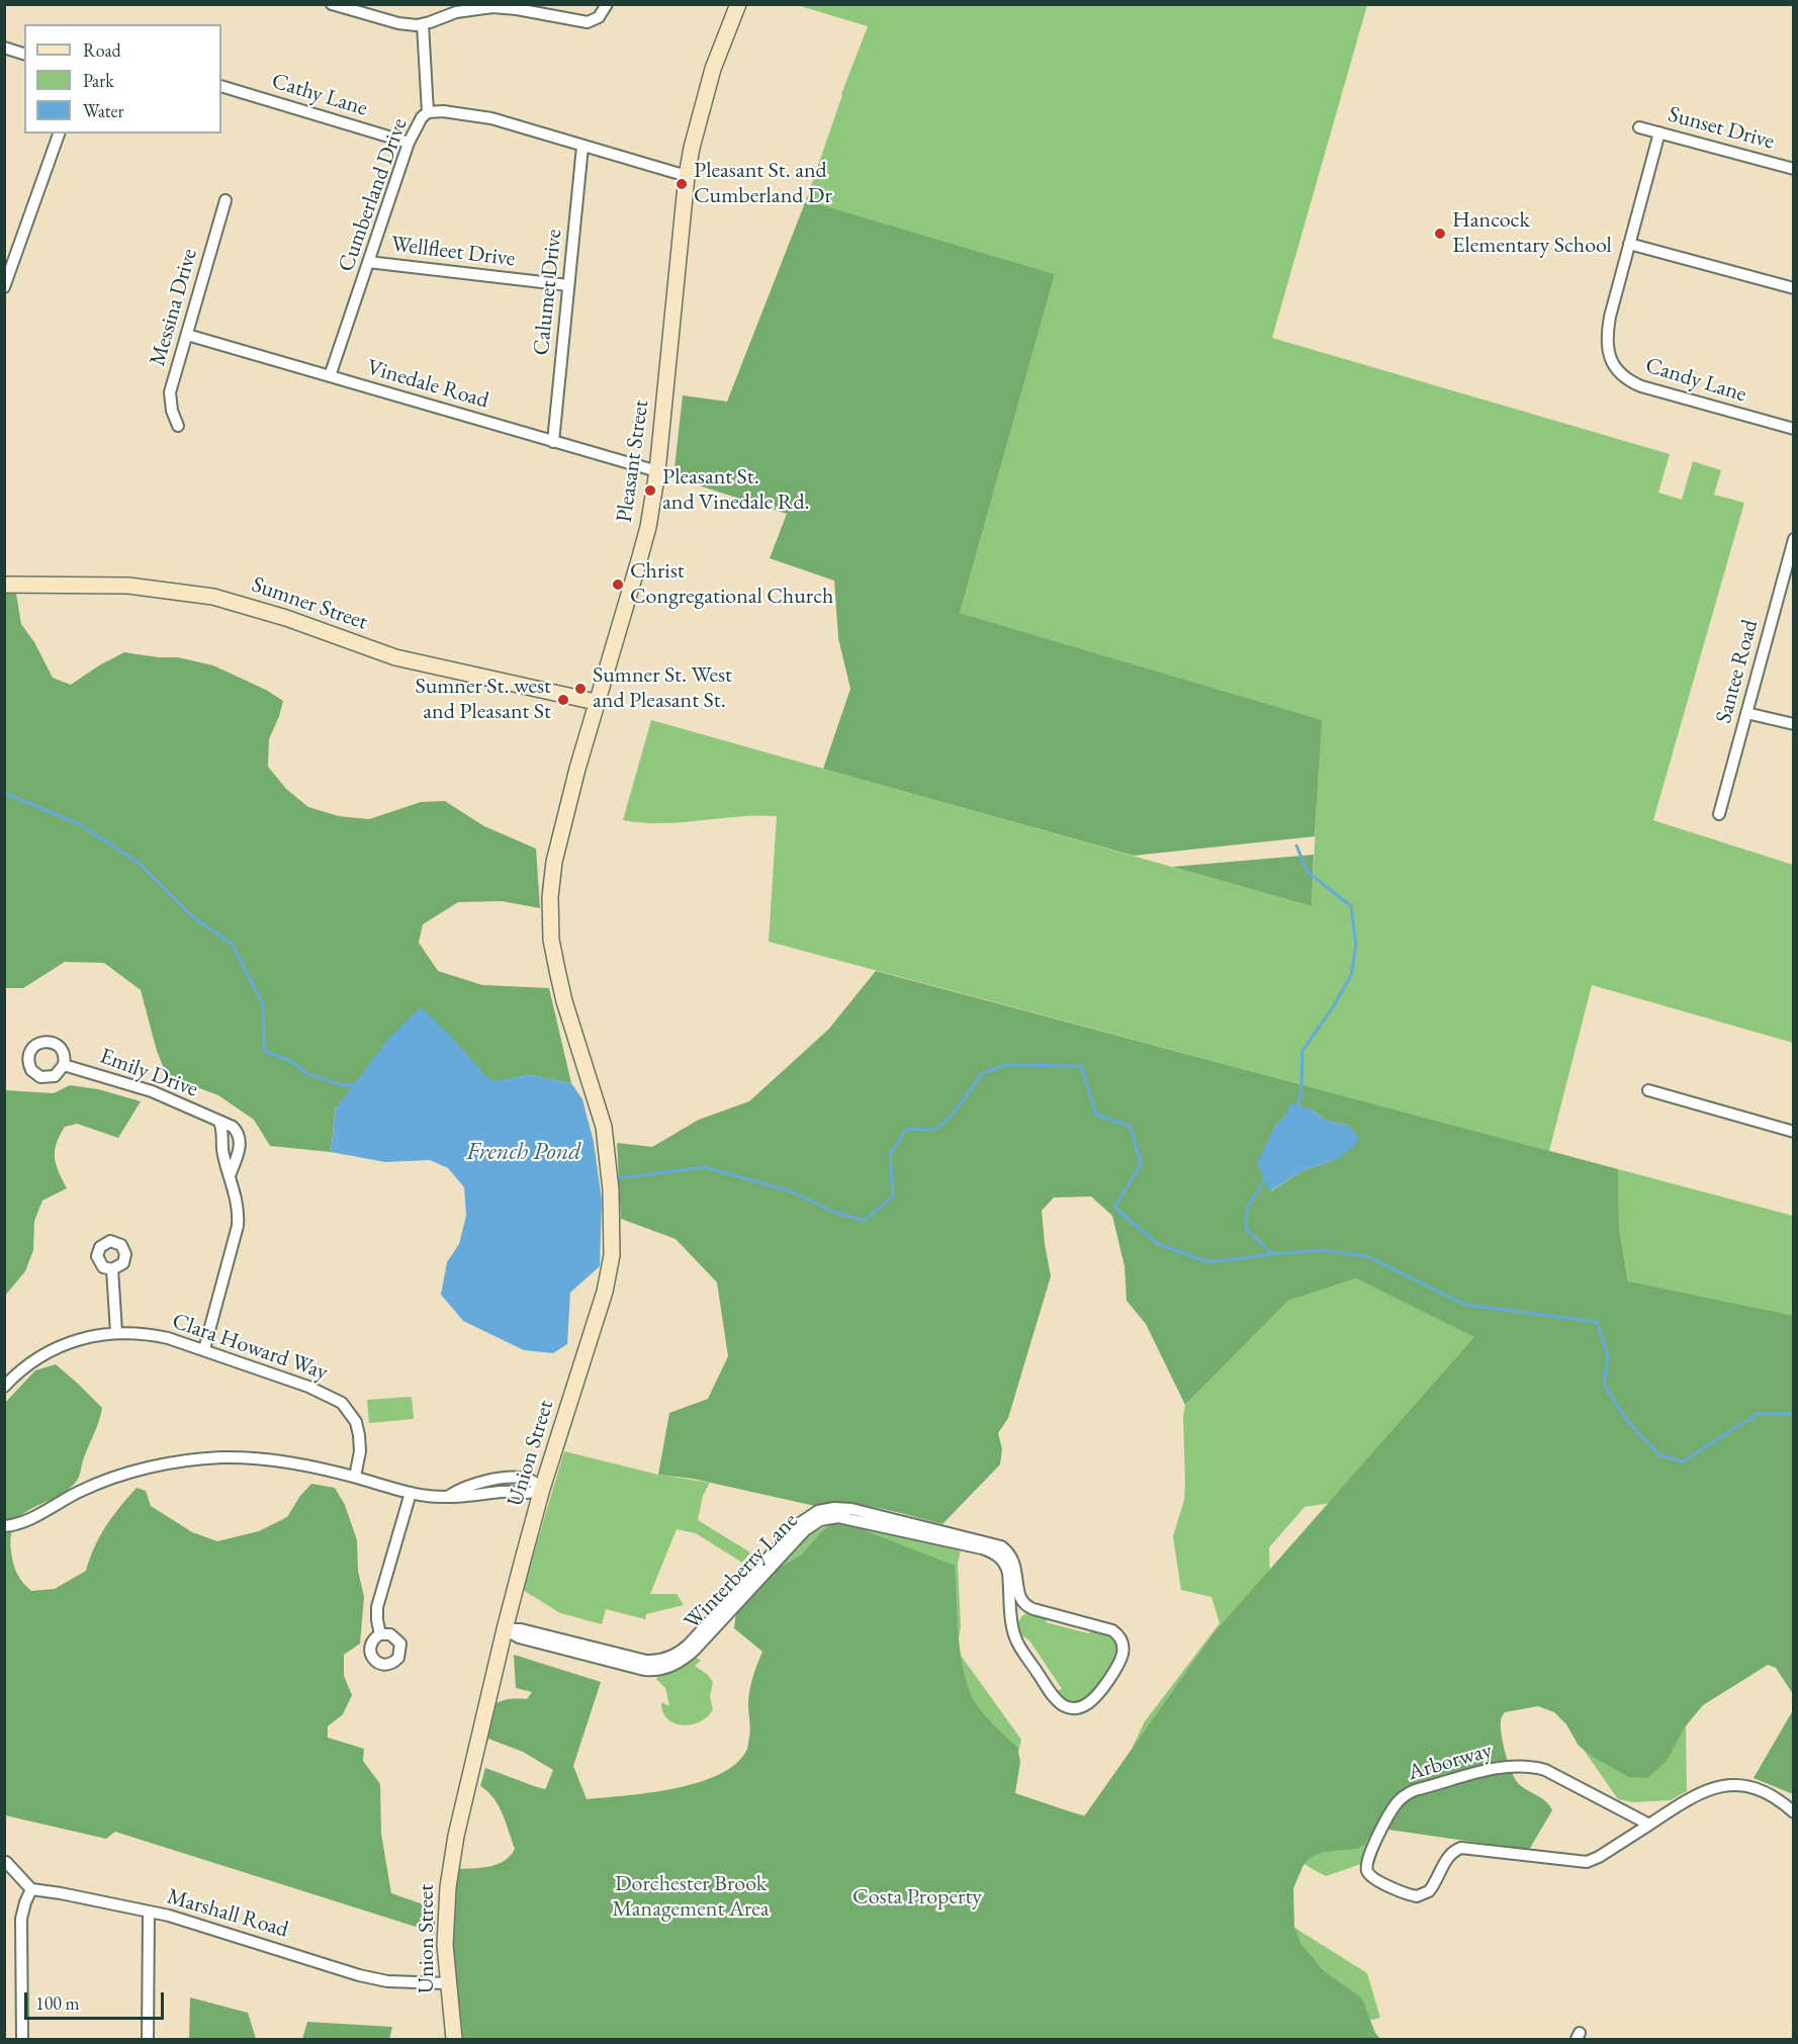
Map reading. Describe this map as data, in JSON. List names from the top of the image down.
{
  "streets": {
    "main road": ["Pleasant Street", "Sumner Street", "Union Street"],
    "street": [
      "Cathy Lane",
      "Sunset Drive",
      "Cumberland Drive",
      "Wellfleet Drive",
      "Calumet Drive",
      "Messina Drive",
      "Candy Lane",
      "Vinedale Road",
      "Santee Road",
      "Emily Drive",
      "Clara Howard Way",
      "Winterberry Lane",
      "Arborway",
      "Marshall Road"
    ]
  },
  "crossings": [
    ["Cathy Lane", "Cumberland Drive"],
    ["Sunset Drive", "Candy Lane"],
    ["Cumberland Drive", "Wellfleet Drive"],
    ["Cumberland Drive", "Calumet Drive"],
    ["Cumberland Drive", "Vinedale Road"],
    ["Cumberland Drive", "Pleasant Street"],
    ["Wellfleet Drive", "Calumet Drive"],
    ["Calumet Drive", "Vinedale Road"],
    ["Messina Drive", "Vinedale Road"],
    ["Vinedale Road", "Pleasant Street"],
    ["Pleasant Street", "Sumner Street"],
    ["Pleasant Street", "Union Street"],
    ["Emily Drive", "Clara Howard Way"],
    ["Union Street", "Winterberry Lane"],
    ["Union Street", "Marshall Road"]
  ],
  "water": ["French Pond"],
  "parks": ["Dorchester Brook Management Area", "Costa Property"],
  "places": [
    "Pleasant St. and Cumberland Dr",
    "Hancock Elementary School",
    "Pleasant St. and Vinedale Rd.",
    "Christ Congregational Church",
    "Sumner St. West and Pleasant St.",
    "Sumner St. west and Pleasant St"
  ],
  "legend": ["Road", "Park", "Water"],
  "scale_bar": "100 m"
}
